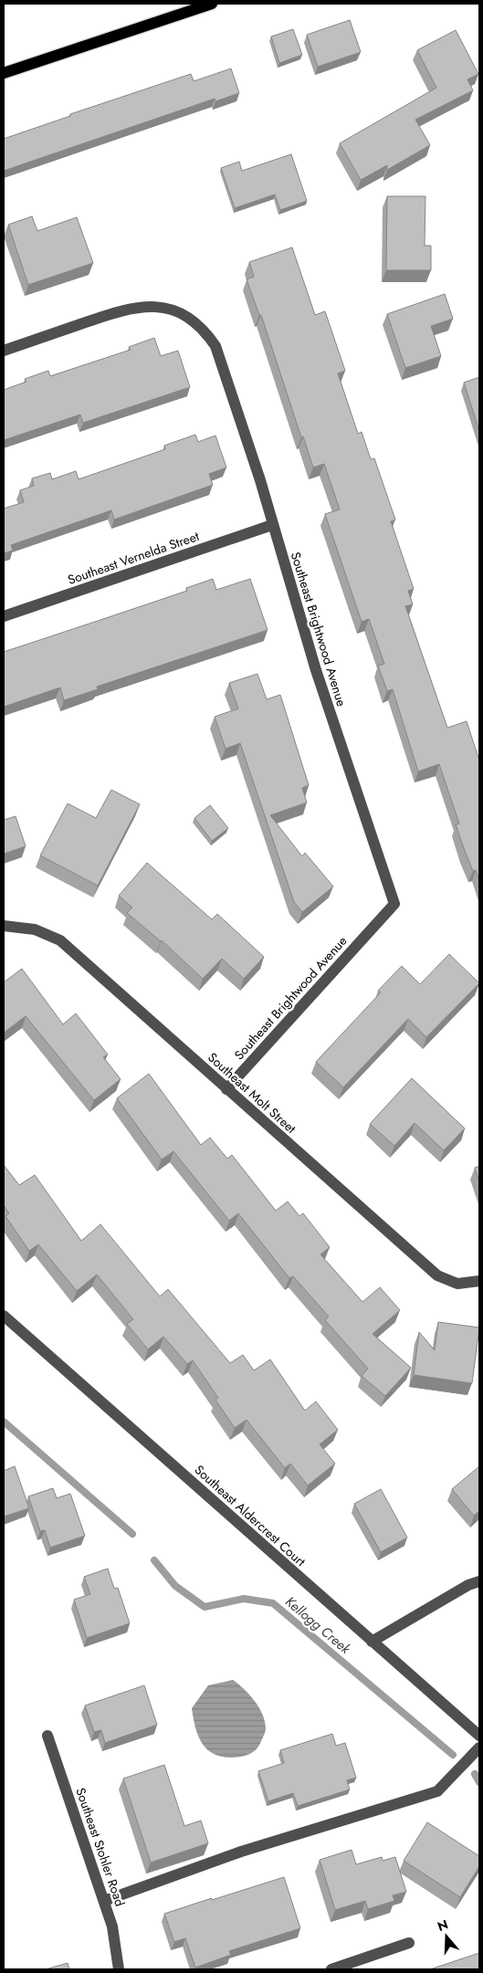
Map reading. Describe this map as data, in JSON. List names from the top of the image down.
{
  "streets": {
    "street": [
      "Southeast Vernelda Street",
      "Southeast Brightwood Avenue",
      "Southeast Molt Street",
      "Southeast Aldercrest Court",
      "Southeast Stohler Road"
    ]
  },
  "crossings": [
    ["Southeast Vernelda Street", "Southeast Brightwood Avenue"],
    ["Southeast Brightwood Avenue", "Southeast Molt Street"]
  ],
  "water": ["Kellogg Creek"],
  "north": "top"
}
